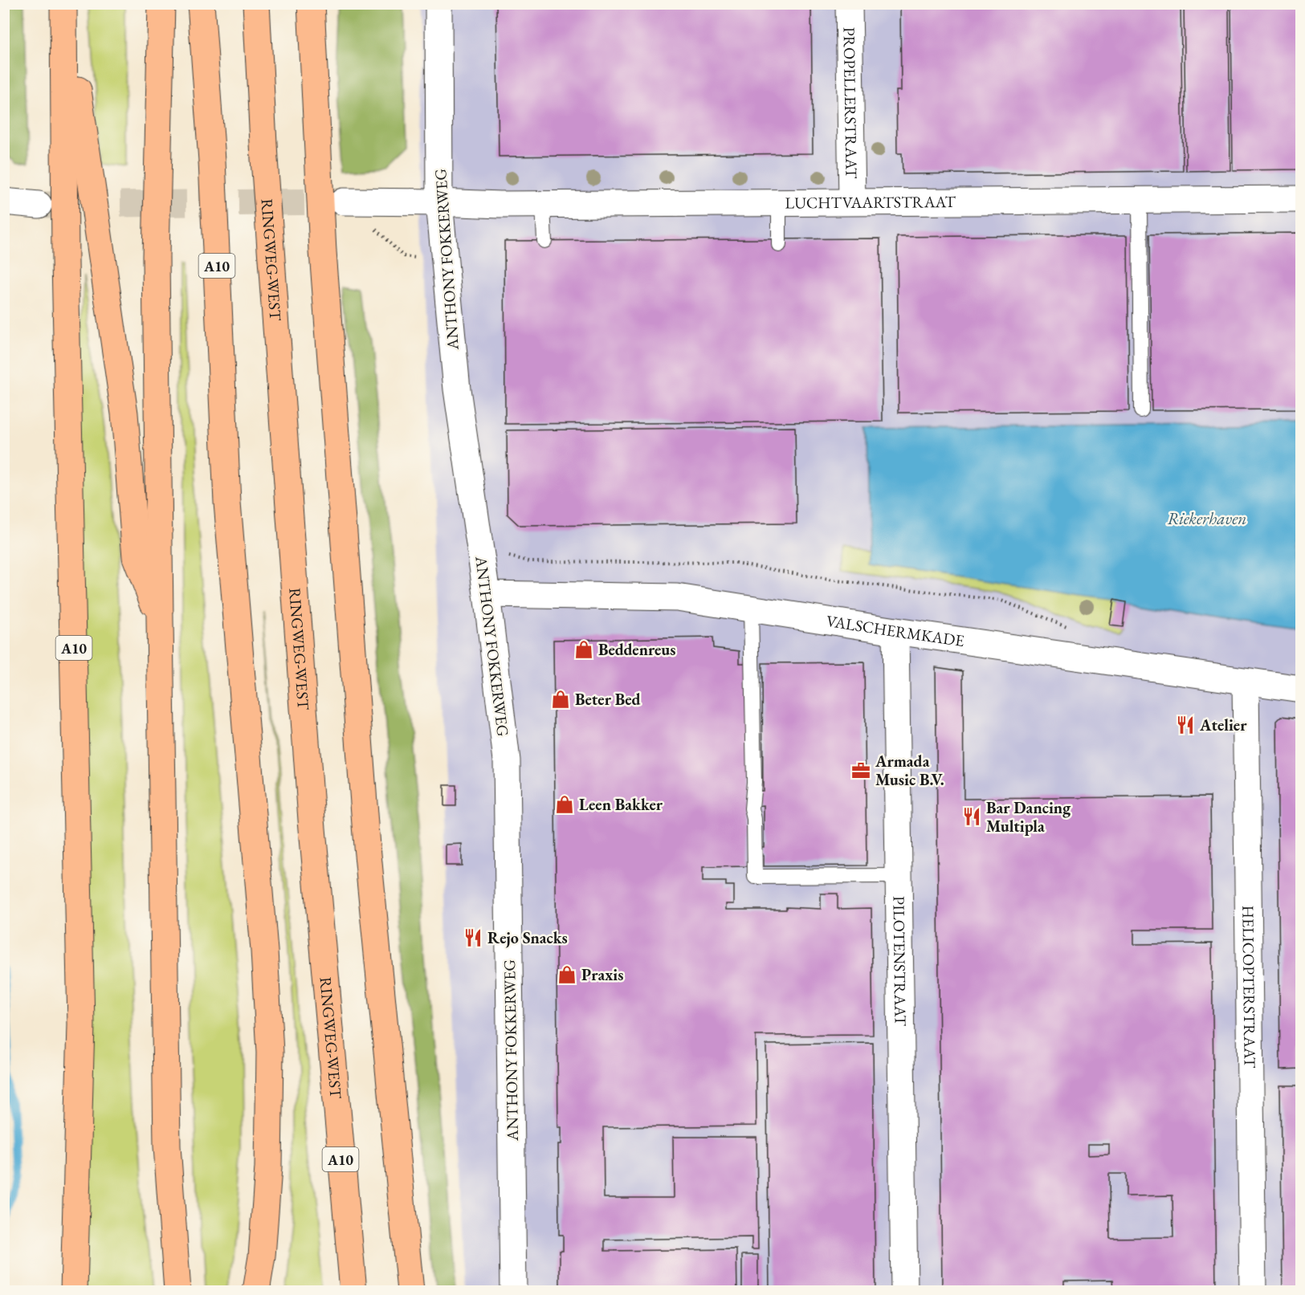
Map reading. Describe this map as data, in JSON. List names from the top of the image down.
{
  "streets": {
    "highway": ["RINGWEG-WEST", "A10"],
    "street": [
      "PROPELLERSTRAAT",
      "LUCHTVAARTSTRAAT",
      "ANTHONY FOKKERWEG",
      "VALSCHERMKADE",
      "PILOTENSTRAAT",
      "HELICOPTERSTRAAT"
    ]
  },
  "crossings": [
    ["PROPELLERSTRAAT", "LUCHTVAARTSTRAAT"],
    ["LUCHTVAARTSTRAAT", "ANTHONY FOKKERWEG"],
    ["ANTHONY FOKKERWEG", "VALSCHERMKADE"],
    ["VALSCHERMKADE", "PILOTENSTRAAT"],
    ["VALSCHERMKADE", "HELICOPTERSTRAAT"]
  ],
  "water": ["Riekerhaven"],
  "places": {
    "shop": [
      "Beddenreus",
      "Beter Bed",
      "Leen Bakker",
      "Praxis"
    ],
    "restaurant": ["Atelier", "Bar Dancing Multipla", "Rejo Snacks"],
    "office": ["Armada Music B.V."]
  }
}
